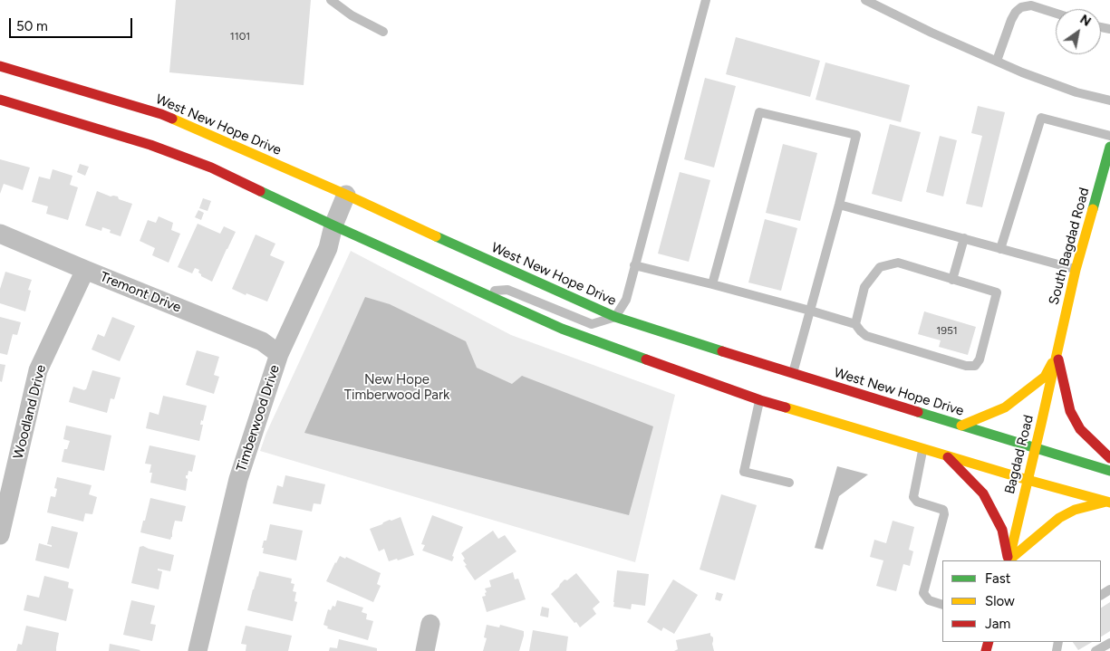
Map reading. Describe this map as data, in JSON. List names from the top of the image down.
{
  "streets": {
    "main road": ["West New Hope Drive", "South Bagdad Road", "Bagdad Road"],
    "street": ["Tremont Drive", "Woodland Drive", "Timberwood Drive"]
  },
  "crossings": [
    ["West New Hope Drive", "Timberwood Drive"],
    ["West New Hope Drive", "Bagdad Road"],
    ["South Bagdad Road", "Bagdad Road"],
    ["Tremont Drive", "Woodland Drive"],
    ["Tremont Drive", "Timberwood Drive"]
  ],
  "parks": ["New Hope Timberwood Park"],
  "house_numbers": ["1101", "1951"],
  "legend": ["Fast", "Slow", "Jam"],
  "scale_bar": "50 m",
  "north": "top right"
}
